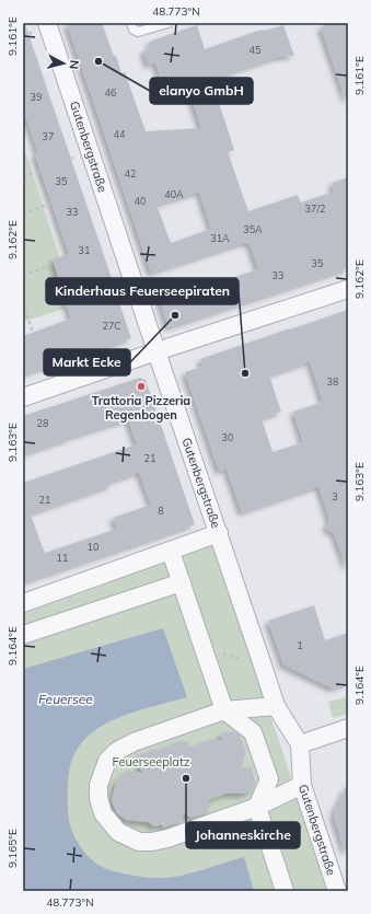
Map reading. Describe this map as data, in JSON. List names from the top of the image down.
{
  "streets": {
    "street": ["Gutenbergstraße"]
  },
  "water": ["Feuersee"],
  "parks": ["Feuerseeplatz"],
  "places": [
    "elanyo GmbH",
    "Markt Ecke",
    "Kinderhaus Feuerseepiraten",
    "Trattoria Pizzeria Regenbogen",
    "Johanneskirche"
  ],
  "house_numbers": [
    "45",
    "46",
    "39",
    "44",
    "37",
    "42",
    "35",
    "40A",
    "40",
    "37/2",
    "33",
    "35A",
    "31A",
    "31",
    "35",
    "33",
    "27C",
    "38",
    "28",
    "30",
    "21",
    "3",
    "21",
    "8",
    "10",
    "11",
    "1"
  ],
  "north": "right",
  "coordinates": [
    "48.773°N",
    "9.161°E",
    "9.162°E",
    "9.163°E",
    "9.164°E",
    "9.165°E"
  ]
}
